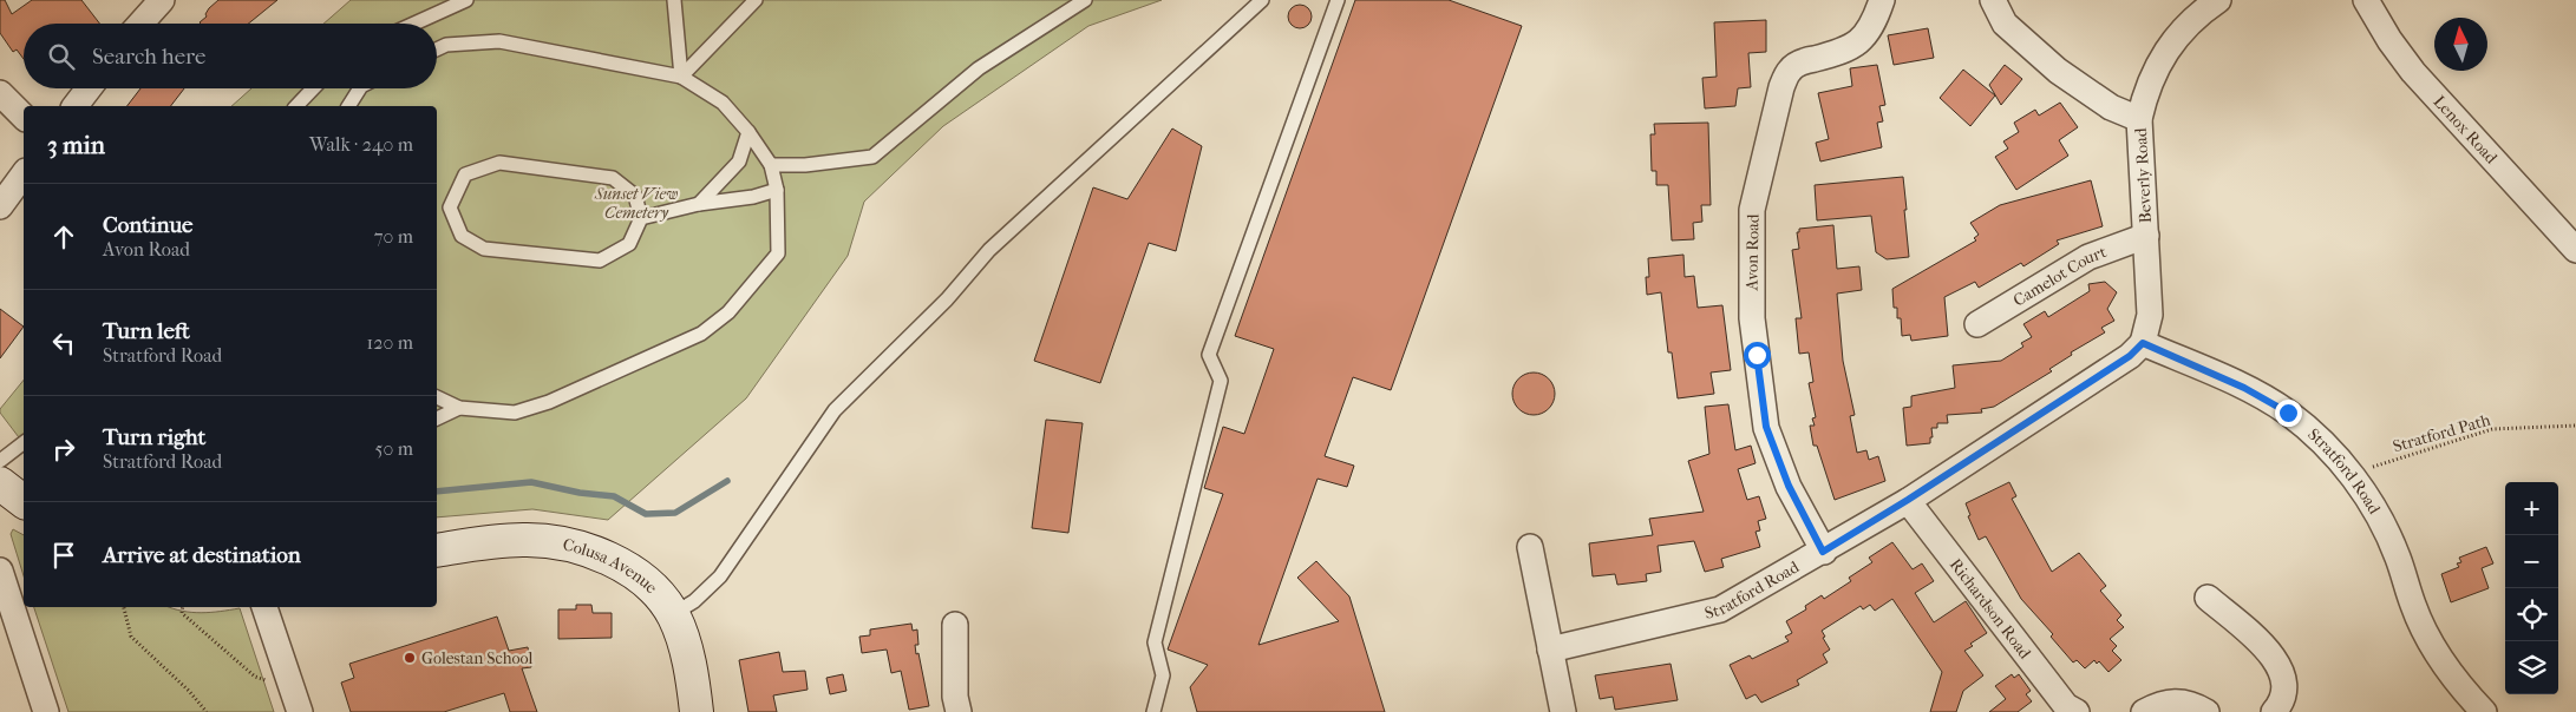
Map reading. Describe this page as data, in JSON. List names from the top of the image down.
{
  "streets": {
    "street": [
      "Lenox Road",
      "Beverly Road",
      "Avon Road",
      "Camelot Court",
      "Stratford Road",
      "Colusa Avenue",
      "Richardson Road"
    ],
    "path": ["Stratford Path"]
  },
  "crossings": [
    ["Beverly Road", "Camelot Court"],
    ["Beverly Road", "Stratford Road"],
    ["Avon Road", "Stratford Road"],
    ["Stratford Road", "Richardson Road"]
  ],
  "parks": ["Sunset View Cemetery"],
  "places": ["Golestan School"],
  "north": "top",
  "page": {
    "search": "Search here",
    "heading": ["3 min", "Walk · 240 m"],
    "list": [
      ["Continue", "Avon Road", "70 m"],
      ["Turn left", "Stratford Road", "120 m"],
      ["Turn right", "Stratford Road", "50 m"],
      "Arrive at destination"
    ],
    "map_buttons": ["+", "−"]
  }
}
